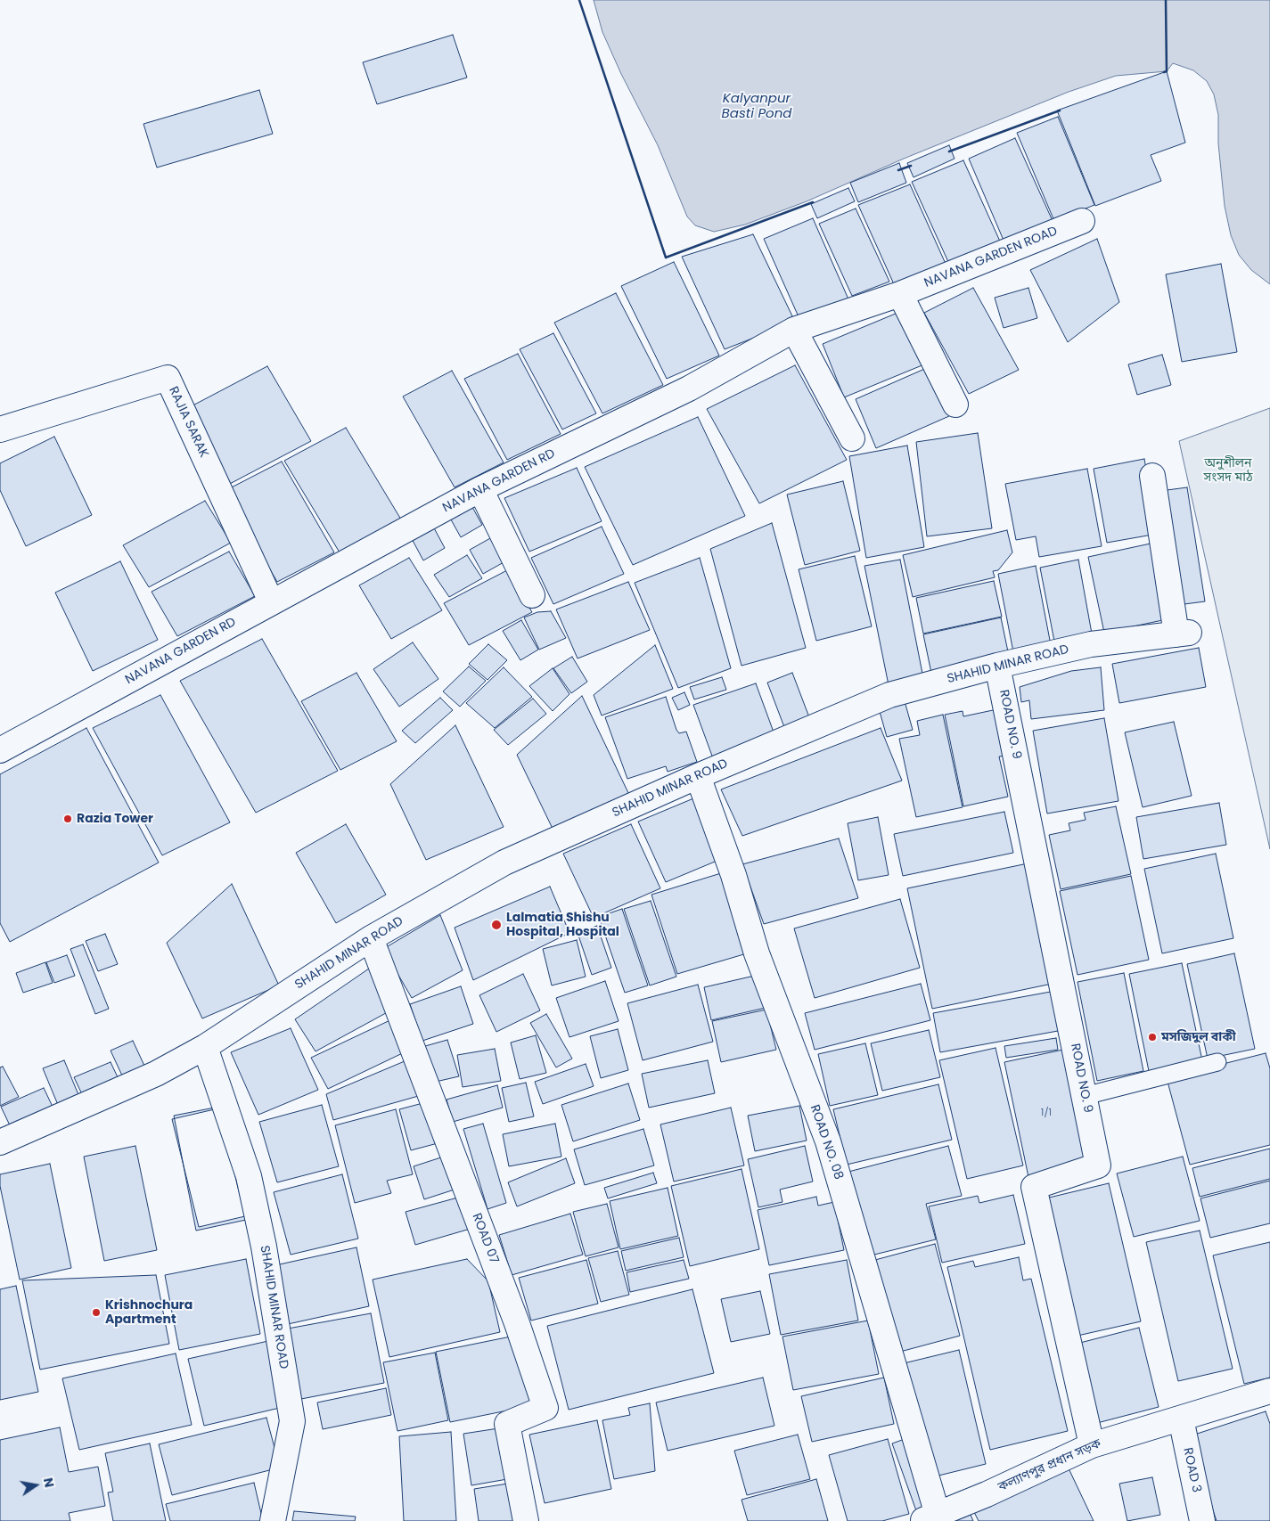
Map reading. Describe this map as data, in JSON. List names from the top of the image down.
{
  "streets": {
    "street": [
      "NAVANA GARDEN ROAD",
      "RAJIA SARAK",
      "NAVANA GARDEN RD",
      "SHAHID MINAR ROAD",
      "ROAD NO. 9",
      "ROAD NO. 08",
      "ROAD 07",
      "কল্যাণপুর প্রধান সড়ক",
      "ROAD 3"
    ]
  },
  "crossings": [
    ["NAVANA GARDEN ROAD", "NAVANA GARDEN RD"],
    ["RAJIA SARAK", "NAVANA GARDEN RD"],
    ["SHAHID MINAR ROAD", "ROAD NO. 9"],
    ["SHAHID MINAR ROAD", "ROAD NO. 08"],
    ["SHAHID MINAR ROAD", "ROAD 07"],
    ["ROAD NO. 9", "কল্যাণপুর প্রধান সড়ক"],
    ["ROAD NO. 08", "কল্যাণপুর প্রধান সড়ক"],
    ["কল্যাণপুর প্রধান সড়ক", "ROAD 3"]
  ],
  "water": ["Kalyanpur Basti Pond"],
  "parks": ["অনুশীলন সংসদ মাঠ"],
  "places": [
    "Razia Tower",
    "Lalmatia Shishu Hospital, Hospital",
    "মসজিদুল বাকী",
    "Krishnochura Apartment"
  ],
  "house_numbers": ["1/1"],
  "north": "right"
}
